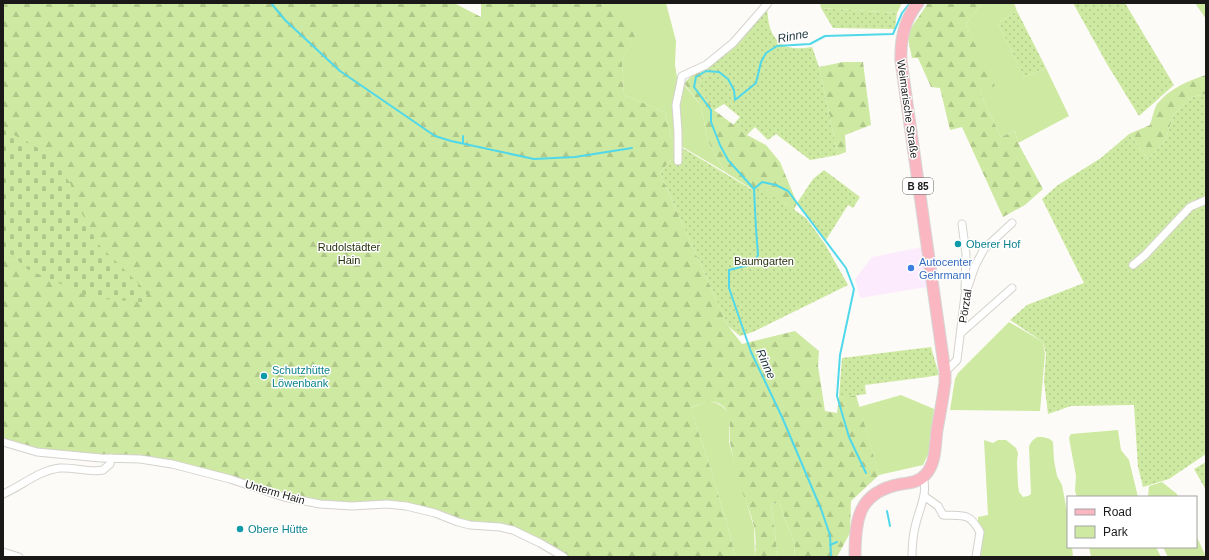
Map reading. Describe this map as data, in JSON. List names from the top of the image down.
{
  "streets": {
    "main road": ["Weimarische Straße", "B 85"],
    "street": ["Pörztal", "Unterm Hain"]
  },
  "crossings": [
    ["Weimarische Straße", "Pörztal"]
  ],
  "water": ["Rinne"],
  "parks": ["Rudolstädter Hain", "Baumgarten"],
  "places": [
    "Oberer Hof",
    "Autocenter Gehrmann",
    "Schutzhütte Löwenbank",
    "Obere Hütte"
  ],
  "legend": ["Road", "Park"]
}
